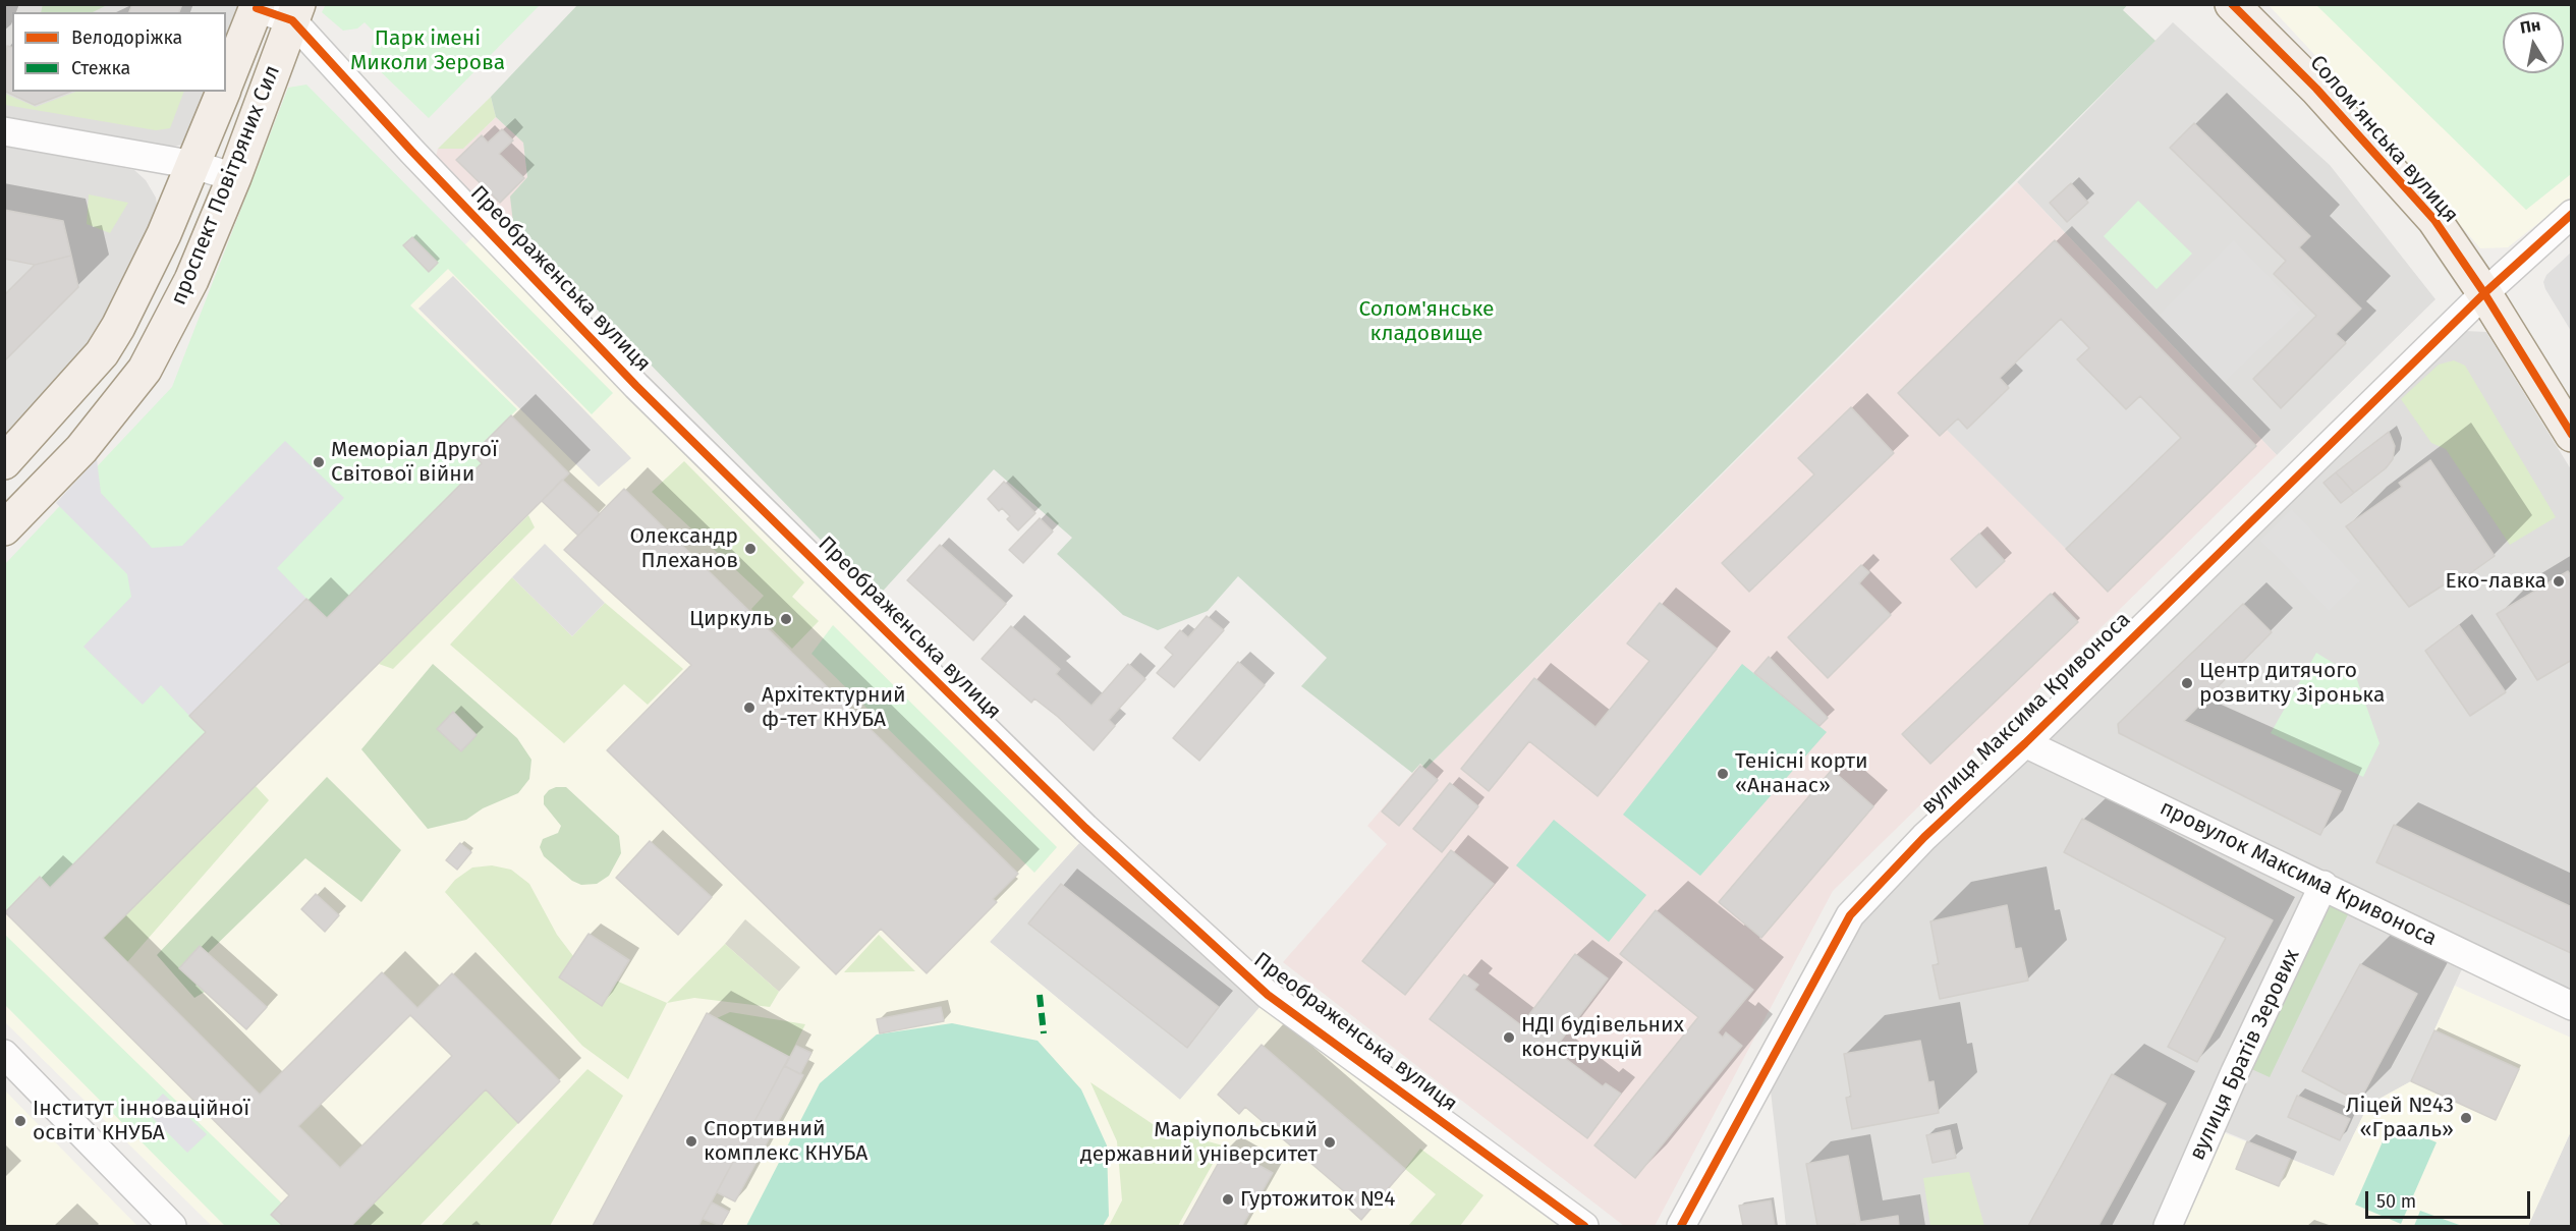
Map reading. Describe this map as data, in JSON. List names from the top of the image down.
{
  "streets": {
    "main road": ["Соломʼянська вулиця", "проспект Повітряних Сил"],
    "street": [
      "Преображенська вулиця",
      "вулиця Максима Кривоноса",
      "провулок Максима Кривоноса",
      "вулиця Братів Зерових"
    ]
  },
  "crossings": [
    ["Соломʼянська вулиця", "вулиця Максима Кривоноса"],
    ["проспект Повітряних Сил", "Преображенська вулиця"],
    ["вулиця Максима Кривоноса", "провулок Максима Кривоноса"],
    ["провулок Максима Кривоноса", "вулиця Братів Зерових"]
  ],
  "parks": ["Парк імені Миколи Зерова", "Солом'янське кладовище"],
  "places": [
    "Меморіал Другої Світової війни",
    "Олександр Плеханов",
    "Еко-лавка",
    "Циркуль",
    "Центр дитячого розвитку Зіронька",
    "Архітектурний ф-тет КНУБА",
    "Тенісні корти «Ананас»",
    "НДІ будівельних конструкцій",
    "Ліцей №43 «Грааль»",
    "Інститут інноваційної освіти КНУБА",
    "Спортивний комплекс КНУБА",
    "Маріупольський державний університет",
    "Гуртожиток №4"
  ],
  "legend": ["Велодоріжка", "Стежка"],
  "scale_bar": "50 m",
  "north": "top"
}
